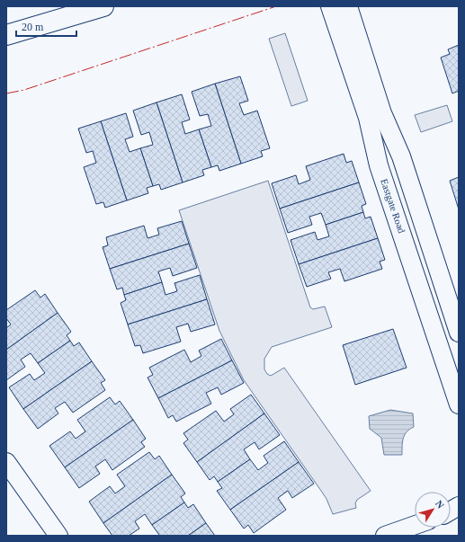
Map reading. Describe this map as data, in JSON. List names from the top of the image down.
{
  "streets": {
    "street": ["Eastgate Road"]
  },
  "scale_bar": "20 m",
  "north": "top right"
}
